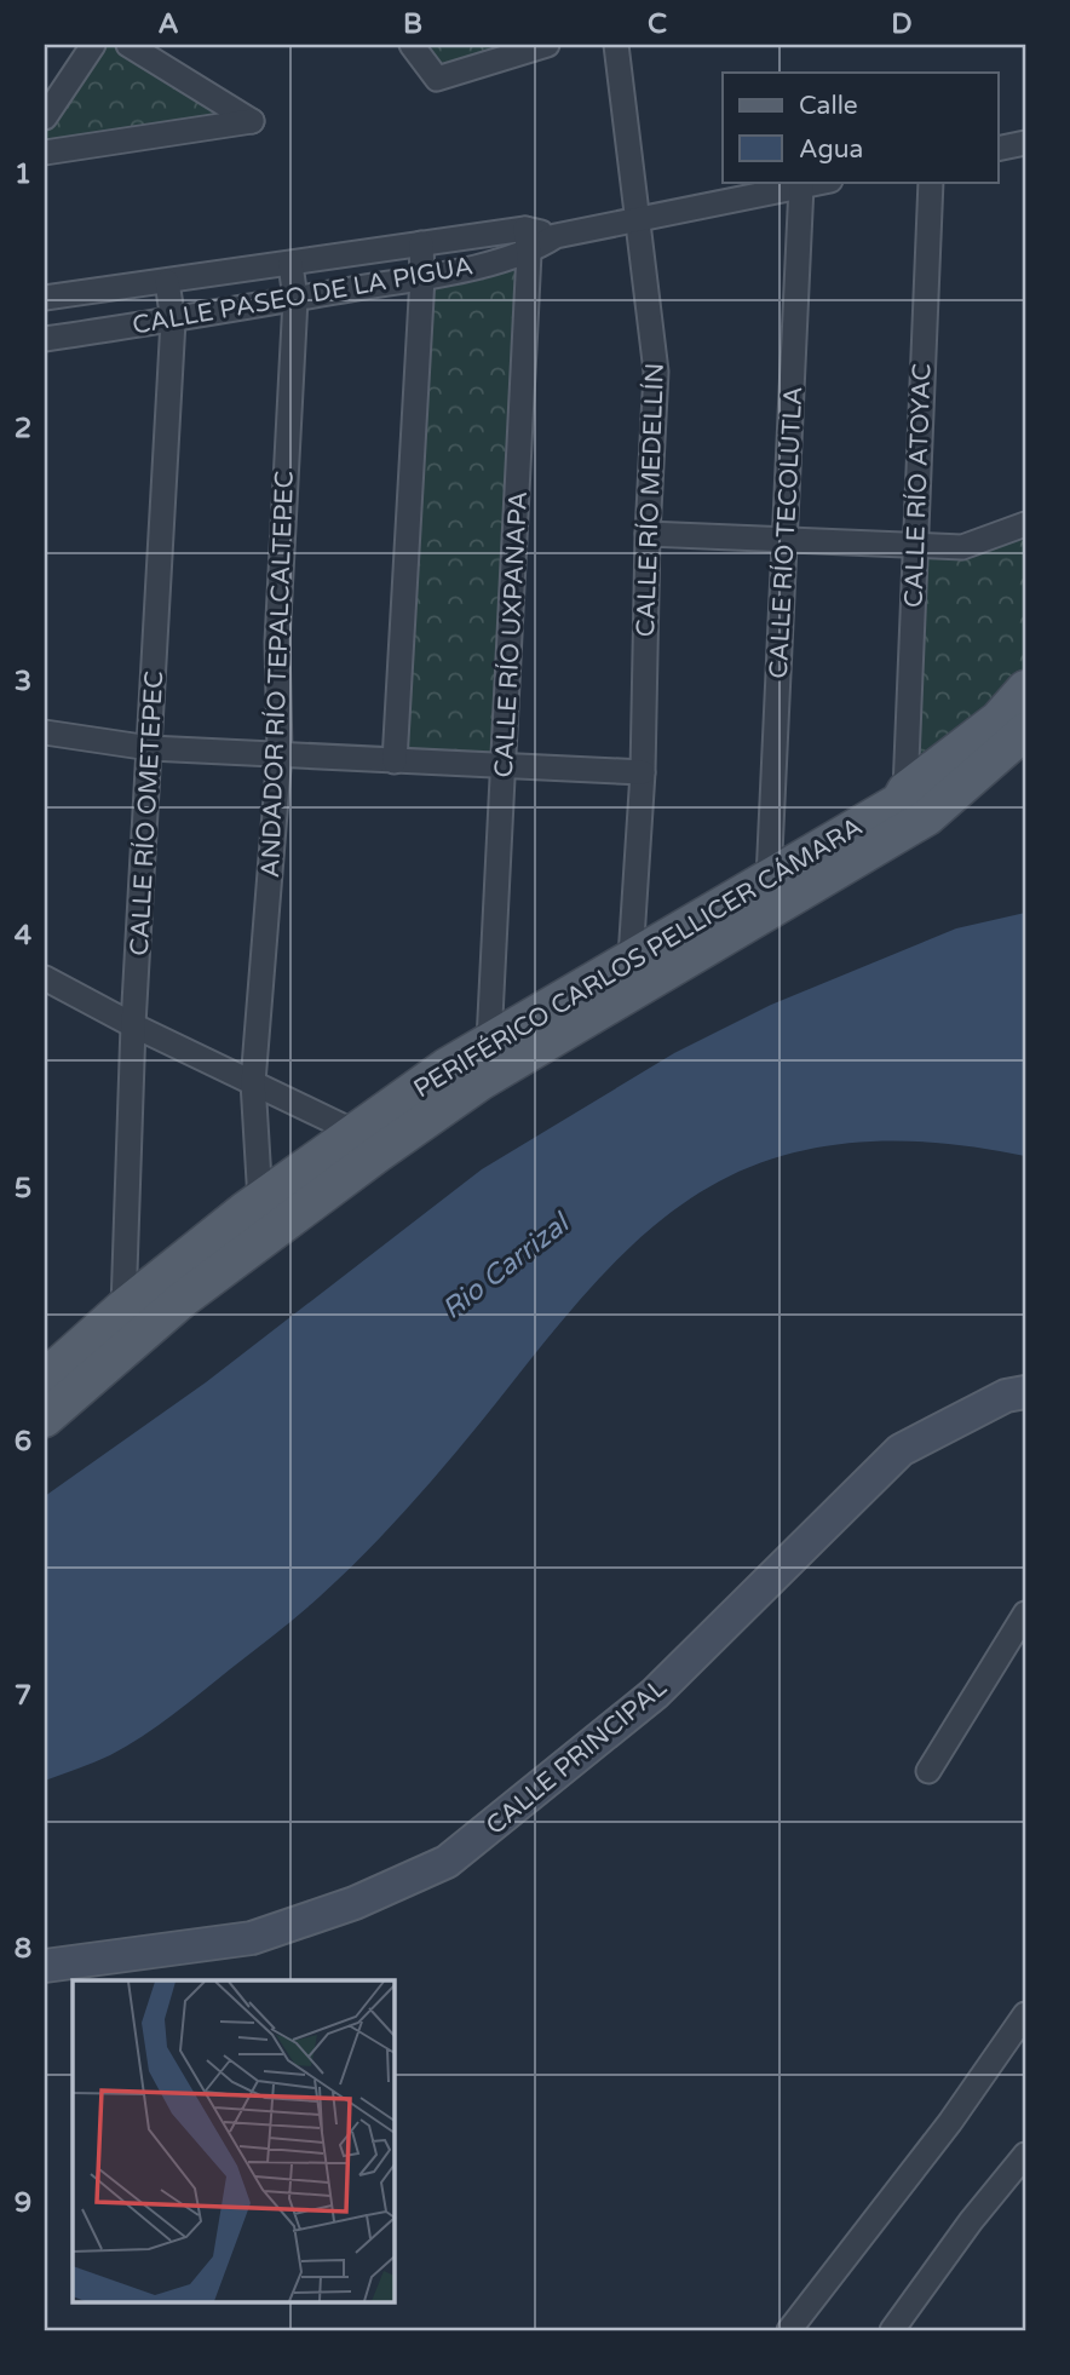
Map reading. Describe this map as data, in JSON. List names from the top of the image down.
{
  "streets": {
    "main road": ["PERIFÉRICO CARLOS PELLICER CÁMARA", "CALLE PRINCIPAL"],
    "street": [
      "CALLE PASEO DE LA PIGUA",
      "CALLE RÍO ATOYAC",
      "CALLE RÍO MEDELLÍN",
      "CALLE RÍO TECOLUTLA",
      "CALLE RÍO UXPANAPA",
      "ANDADOR RÍO TEPALCALTEPEC",
      "CALLE RÍO OMETEPEC"
    ]
  },
  "crossings": [
    ["CALLE PASEO DE LA PIGUA", "CALLE RÍO MEDELLÍN"],
    ["CALLE PASEO DE LA PIGUA", "CALLE RÍO TECOLUTLA"],
    ["CALLE PASEO DE LA PIGUA", "CALLE RÍO UXPANAPA"],
    ["CALLE PASEO DE LA PIGUA", "ANDADOR RÍO TEPALCALTEPEC"],
    ["CALLE PASEO DE LA PIGUA", "CALLE RÍO OMETEPEC"],
    ["CALLE RÍO ATOYAC", "PERIFÉRICO CARLOS PELLICER CÁMARA"],
    ["CALLE RÍO MEDELLÍN", "PERIFÉRICO CARLOS PELLICER CÁMARA"],
    ["CALLE RÍO TECOLUTLA", "PERIFÉRICO CARLOS PELLICER CÁMARA"],
    ["CALLE RÍO UXPANAPA", "PERIFÉRICO CARLOS PELLICER CÁMARA"],
    ["ANDADOR RÍO TEPALCALTEPEC", "PERIFÉRICO CARLOS PELLICER CÁMARA"],
    ["CALLE RÍO OMETEPEC", "PERIFÉRICO CARLOS PELLICER CÁMARA"]
  ],
  "water": ["Rio Carrizal"],
  "legend": ["Calle", "Agua"],
  "grid": {
    "columns": [
      "A",
      "B",
      "C",
      "D"
    ],
    "rows": [
      "1",
      "2",
      "3",
      "4",
      "5",
      "6",
      "7",
      "8",
      "9"
    ]
  }
}
